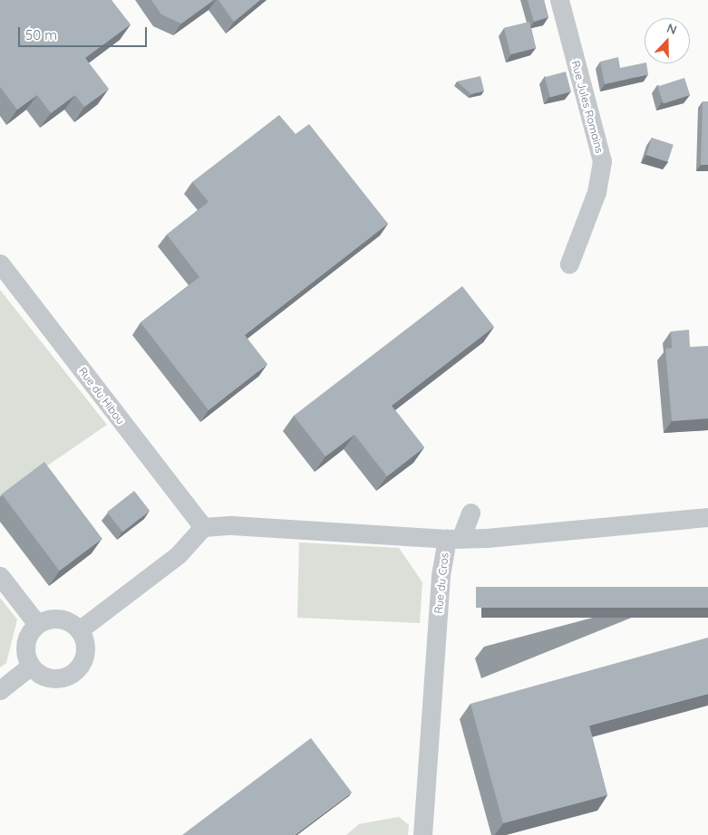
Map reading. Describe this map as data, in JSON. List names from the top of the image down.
{
  "streets": {
    "street": ["Rue Jules Romains", "Rue du Hibou", "Rue du Cros"]
  },
  "scale_bar": "50 m",
  "north": "top"
}
